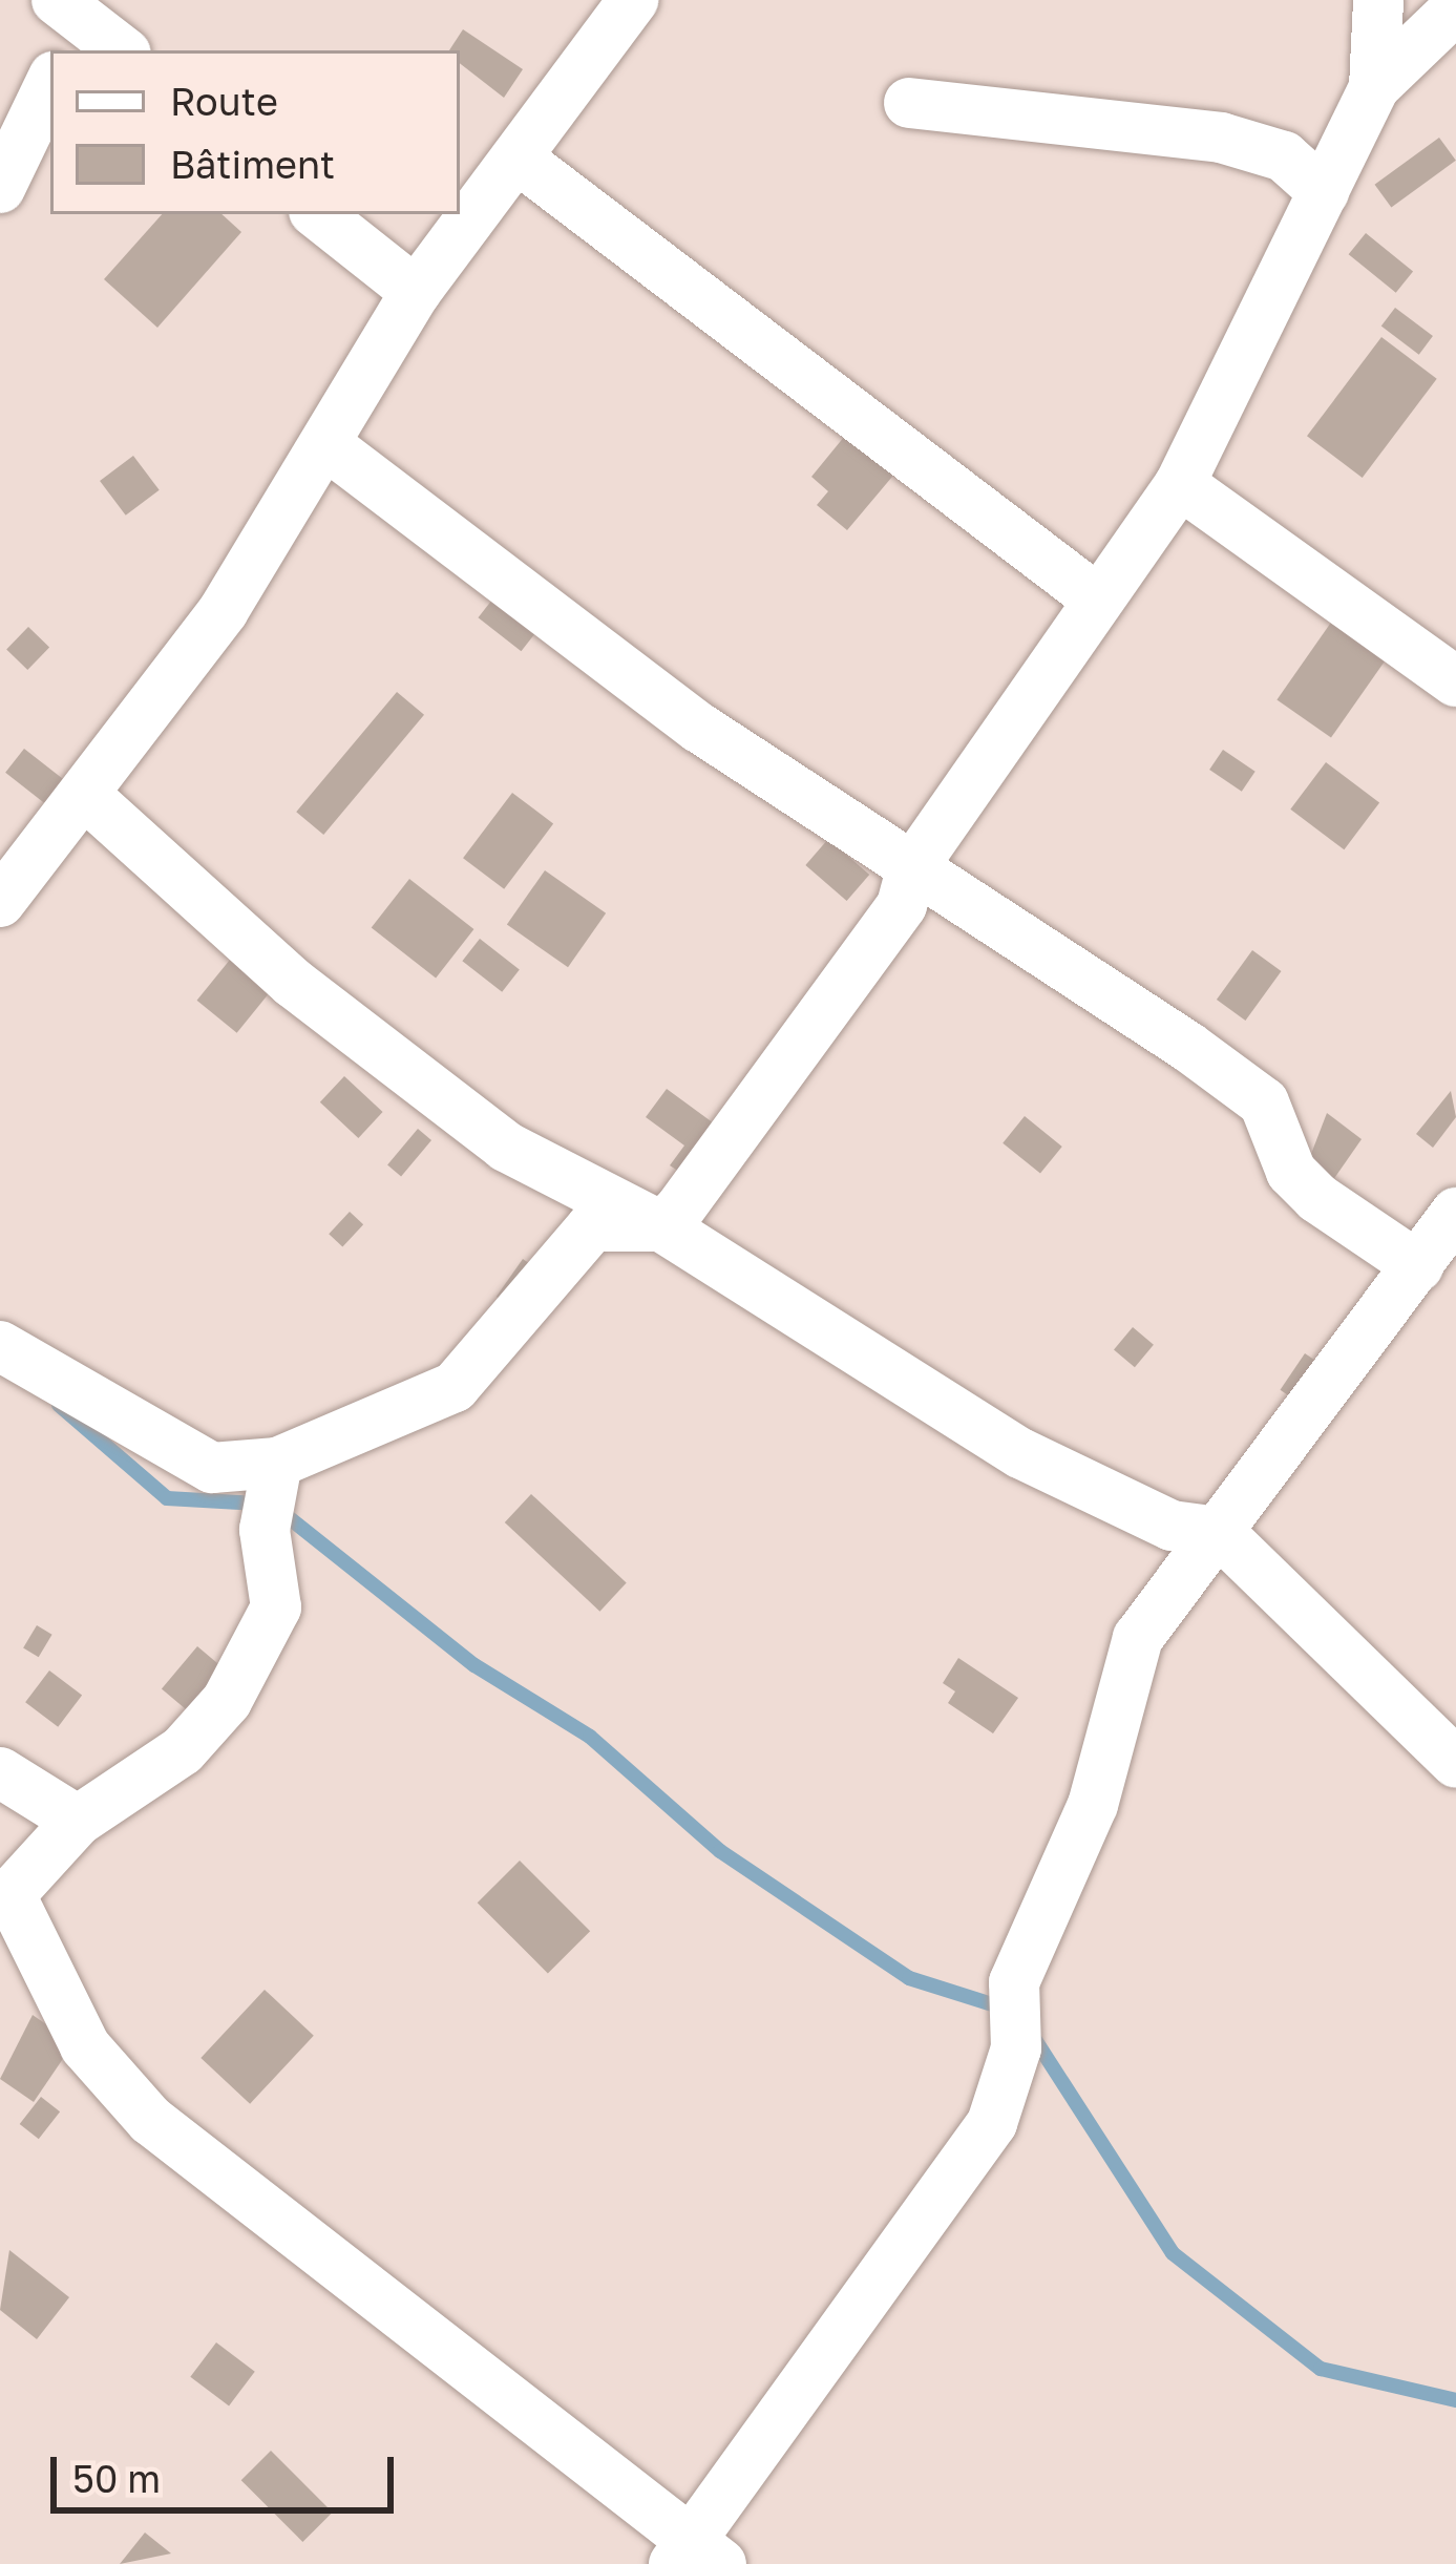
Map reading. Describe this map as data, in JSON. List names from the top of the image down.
{
  "legend": ["Route", "Bâtiment"],
  "scale_bar": "50 m"
}
